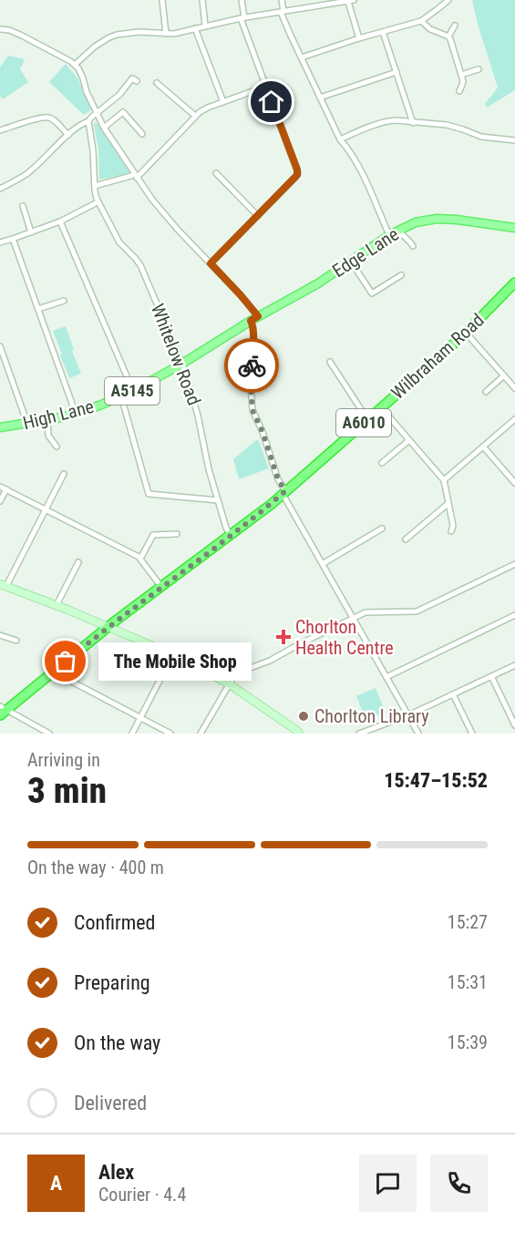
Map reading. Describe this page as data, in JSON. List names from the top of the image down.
{
  "streets": {
    "highway": ["Wilbraham Road", "A6010"],
    "main road": ["Edge Lane", "A5145", "High Lane"],
    "street": ["Whitelow Road"]
  },
  "crossings": [
    ["Edge Lane", "High Lane"],
    ["Whitelow Road", "Wilbraham Road"],
    ["Whitelow Road", "High Lane"]
  ],
  "places": {
    "health": ["Chorlton Health Centre"],
    "other": ["The Mobile Shop", "Chorlton Library"]
  },
  "page": {
    "bubble": "The Mobile Shop",
    "heading": ["3 min", "Arriving in", "15:47–15:52"],
    "panel": ["Alex", "Courier · 4.4"],
    "bar": "On the way · 400 m",
    "list": [
      ["Confirmed", "15:27"],
      ["Preparing", "15:31"],
      ["On the way", "15:39"],
      "Delivered"
    ],
    "round": "A"
  }
}
